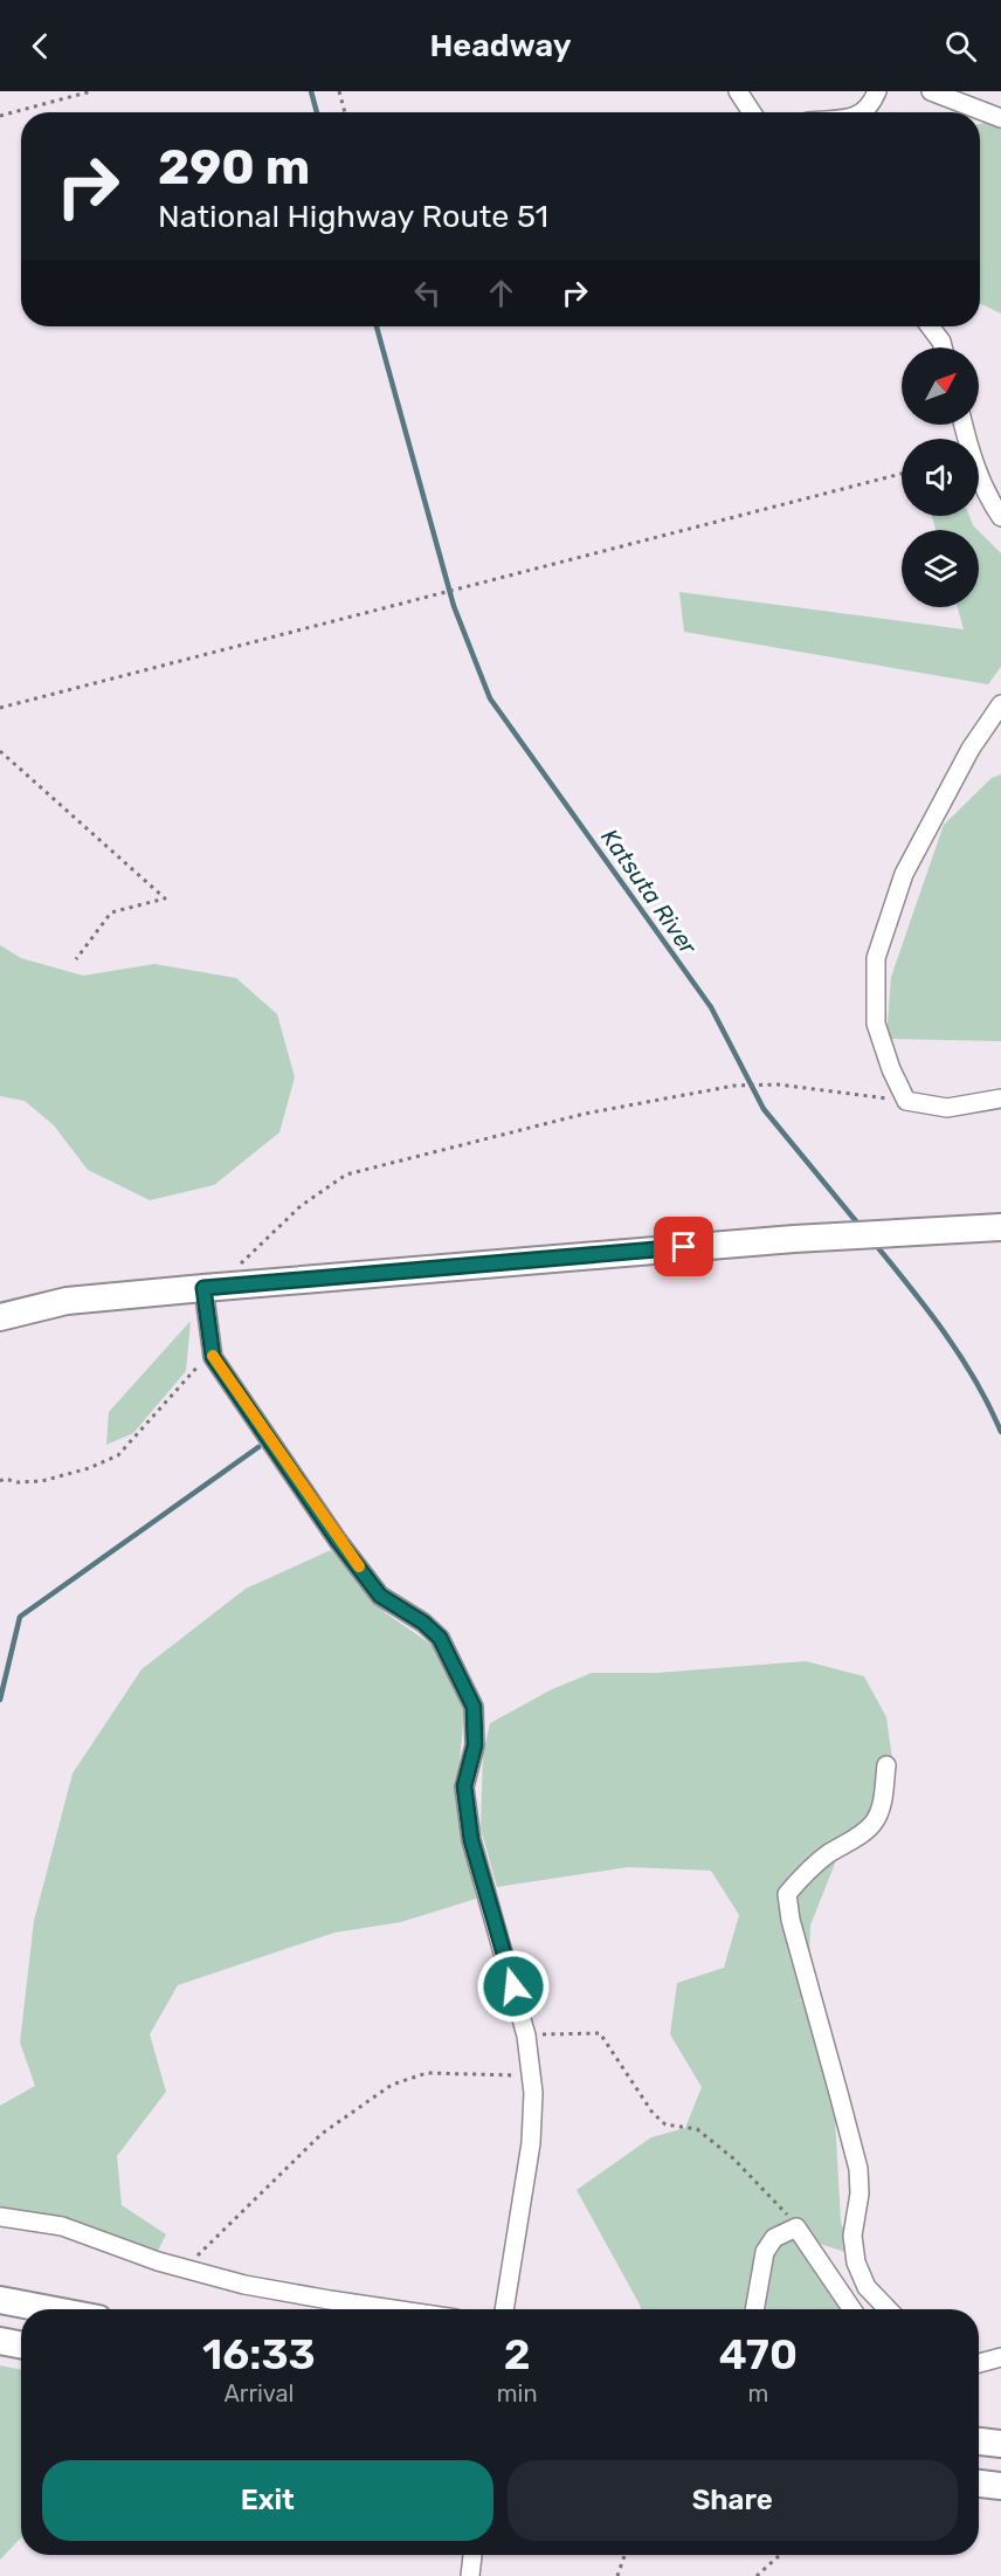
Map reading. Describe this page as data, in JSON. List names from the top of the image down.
{
  "water": ["Katsuta River"],
  "north": "top right",
  "page": {
    "header": "Headway",
    "turn": ["290 m", "National Highway Route 51"],
    "eta": [
      "16:33",
      "Arrival",
      "2",
      "min",
      "470",
      "m"
    ],
    "buttons": ["Exit", "Share"]
  }
}
